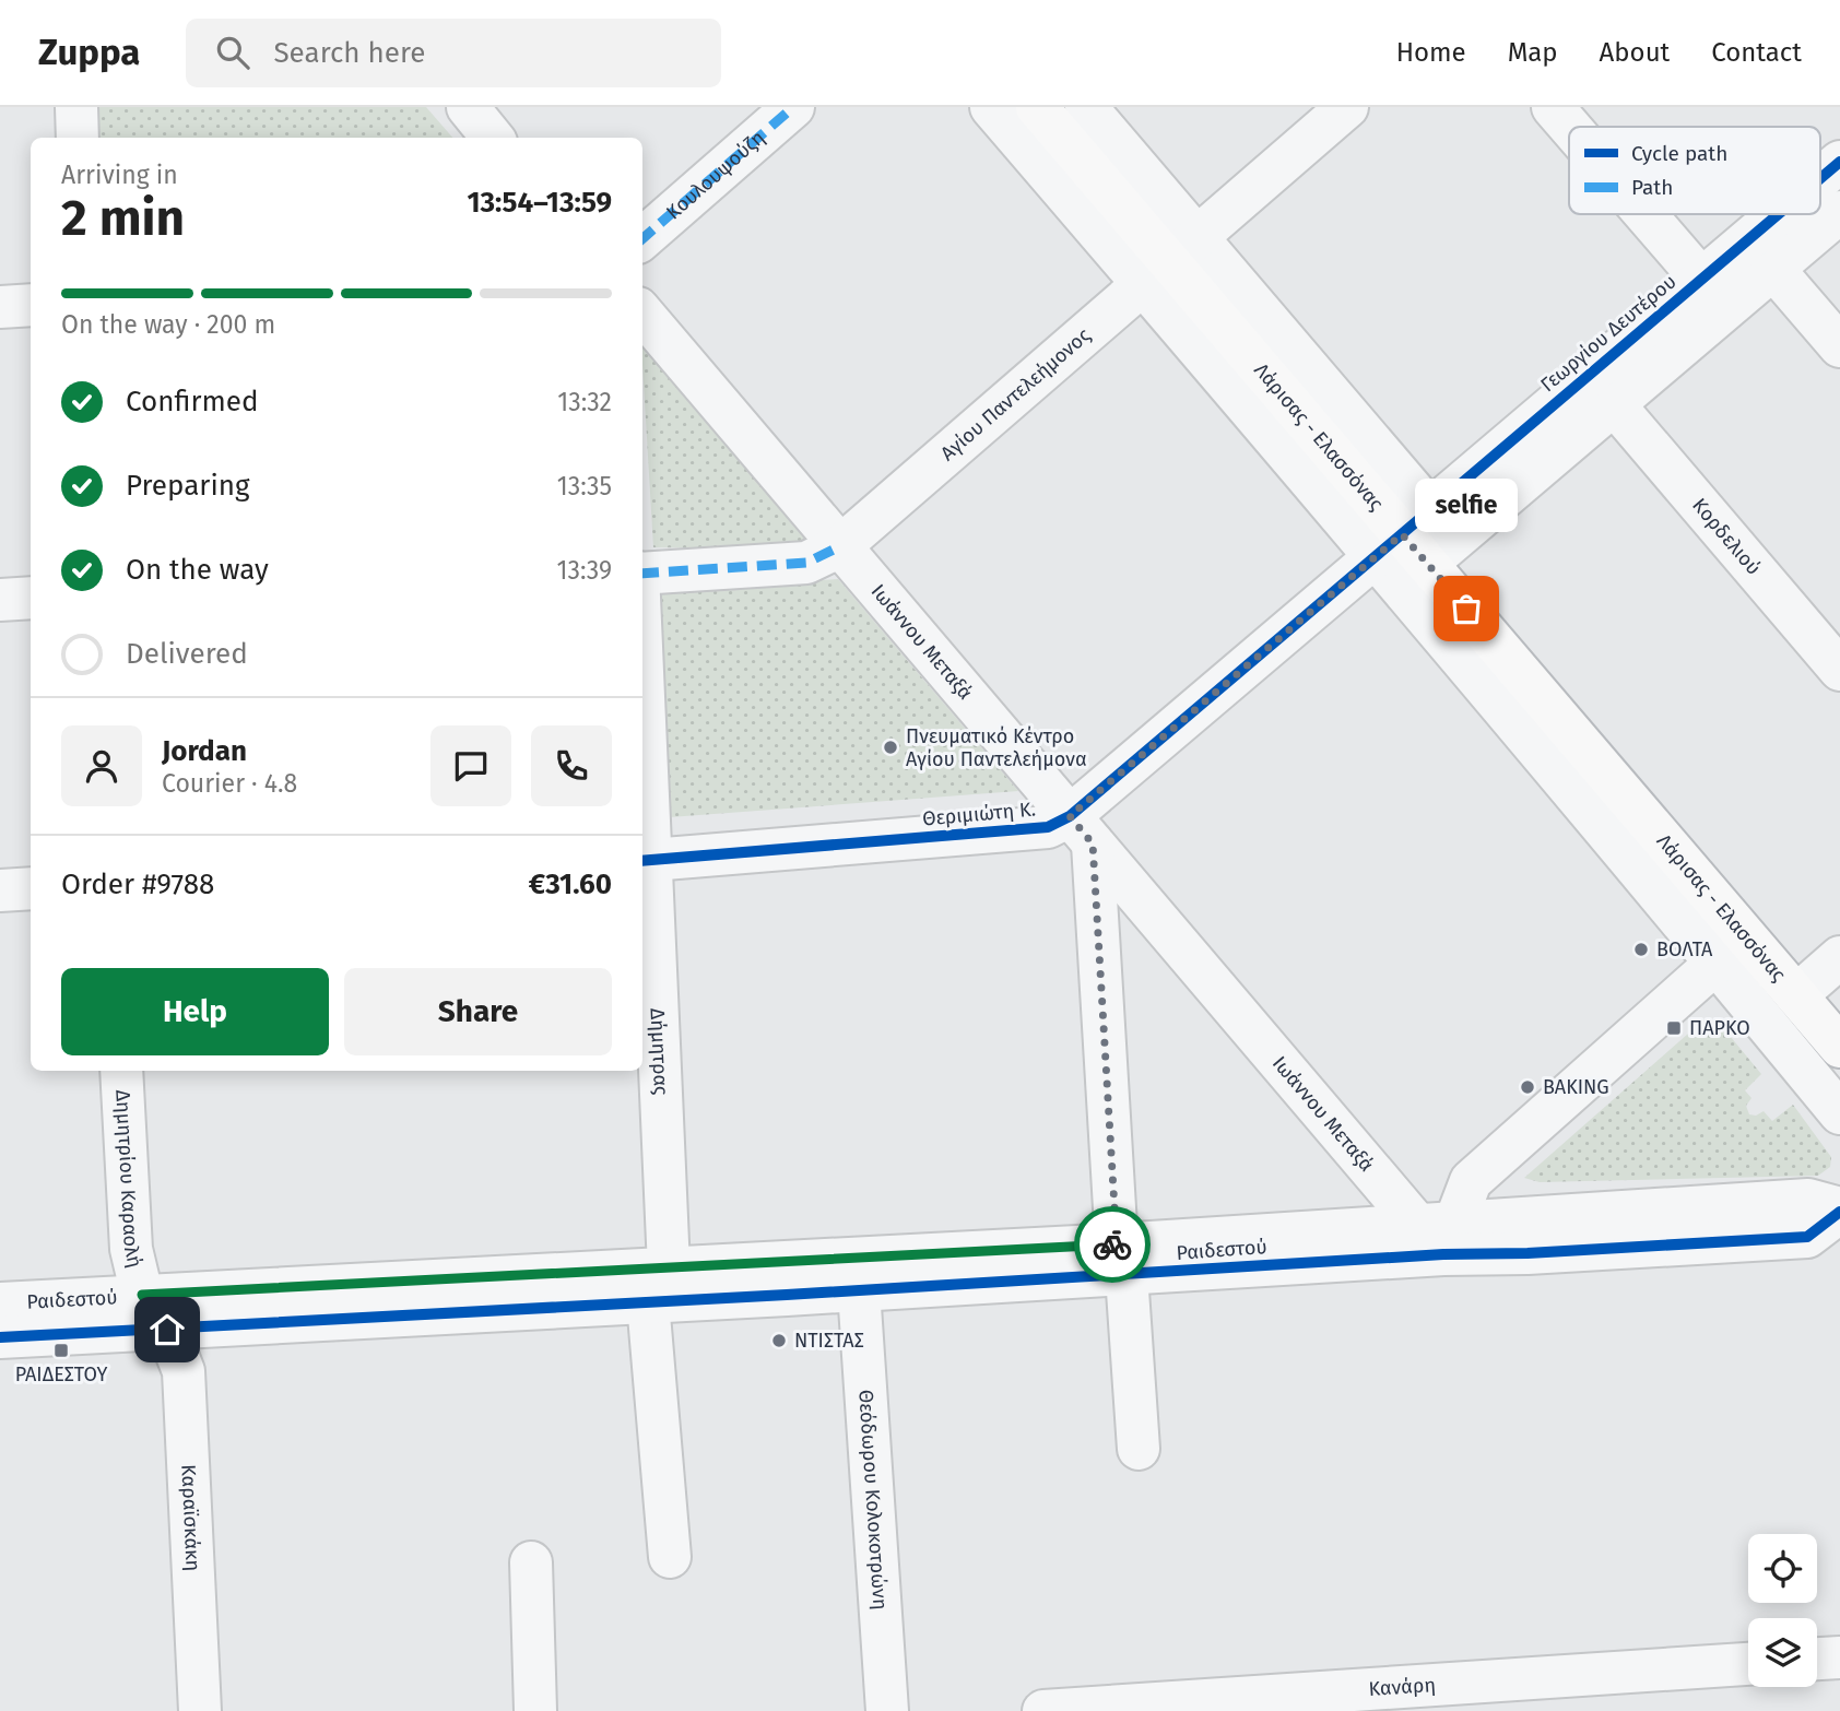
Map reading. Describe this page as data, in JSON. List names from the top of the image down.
{
  "streets": {
    "highway": ["Λάρισας - Ελασσόνας"],
    "street": [
      "Κουλουψούζη",
      "Γεωργίου Δευτέρου",
      "Αγίου Παντελεήμονος",
      "Κορδελιού",
      "Ιωάννου Μεταξά",
      "Θεριμιώτη Κ.",
      "Δήμητρας",
      "Δημητρίου Καραολή",
      "Ραιδεστού",
      "Θεόδωρου Κολοκοτρώνη",
      "Καραϊσκάκη",
      "Κανάρη"
    ]
  },
  "crossings": [
    ["Γεωργίου Δευτέρου", "Λάρισας - Ελασσόνας"],
    ["Γεωργίου Δευτέρου", "Κορδελιού"],
    ["Γεωργίου Δευτέρου", "Θεριμιώτη Κ."],
    ["Αγίου Παντελεήμονος", "Λάρισας - Ελασσόνας"],
    ["Αγίου Παντελεήμονος", "Ιωάννου Μεταξά"],
    ["Λάρισας - Ελασσόνας", "Θεριμιώτη Κ."],
    ["Ιωάννου Μεταξά", "Θεριμιώτη Κ."],
    ["Ιωάννου Μεταξά", "Ραιδεστού"],
    ["Θεριμιώτη Κ.", "Δήμητρας"],
    ["Δήμητρας", "Ραιδεστού"],
    ["Δημητρίου Καραολή", "Ραιδεστού"],
    ["Δημητρίου Καραολή", "Καραϊσκάκη"],
    ["Ραιδεστού", "Θεόδωρου Κολοκοτρώνη"],
    ["Ραιδεστού", "Καραϊσκάκη"]
  ],
  "places": {
    "other": [
      "selfie",
      "Πνευματικό Κέντρο Αγίου Παντελεήμονα",
      "ΒΟΛΤΑ",
      "BAKING",
      "ΝΤΙΣΤΑΣ"
    ],
    "transit": ["ΠΑΡΚΟ", "ΡΑΙΔΕΣΤΟΥ"]
  },
  "legend": ["Cycle path", "Path"],
  "page": {
    "header": "Zuppa",
    "search": "Search here",
    "nav": [
      "Home",
      "Map",
      "About",
      "Contact"
    ],
    "heading": ["2 min", "Arriving in", "13:54–13:59"],
    "panel": [
      "Jordan",
      "Courier · 4.8",
      "Order #9788",
      "€31.60"
    ],
    "bar": "On the way · 200 m",
    "list": [
      ["Confirmed", "13:32"],
      ["Preparing", "13:35"],
      ["On the way", "13:39"],
      "Delivered"
    ],
    "bubble": "selfie",
    "buttons": ["Help", "Share"]
  }
}
